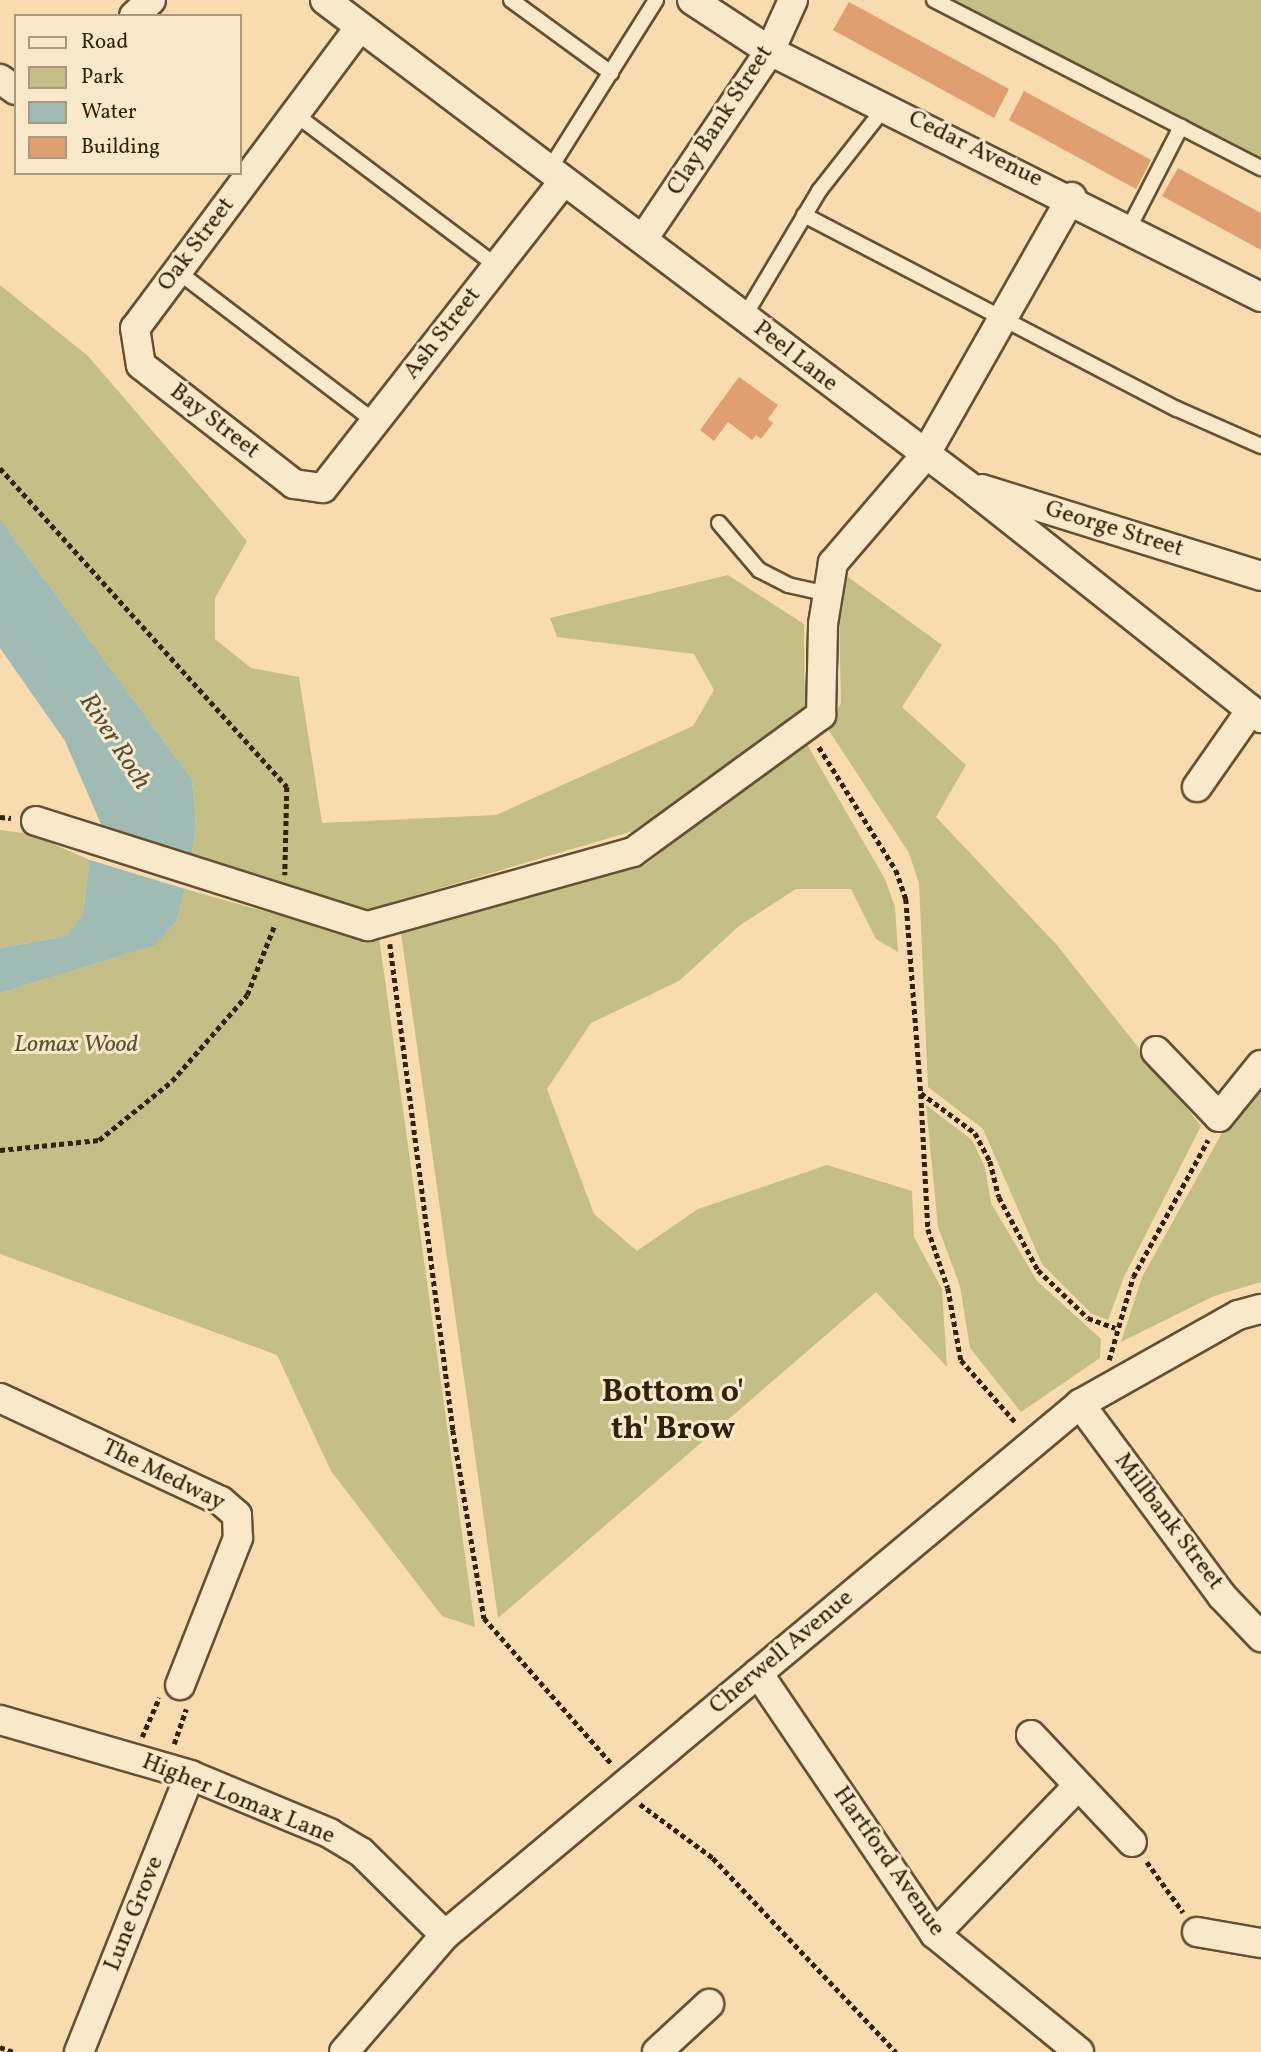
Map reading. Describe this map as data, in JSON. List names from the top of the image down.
{
  "streets": {
    "street": [
      "Clay Bank Street",
      "Cedar Avenue",
      "Oak Street",
      "Ash Street",
      "Peel Lane",
      "Bay Street",
      "George Street",
      "The Medway",
      "Millbank Street",
      "Cherwell Avenue",
      "Higher Lomax Lane",
      "Hartford Avenue",
      "Lune Grove"
    ]
  },
  "crossings": [
    ["Clay Bank Street", "Cedar Avenue"],
    ["Clay Bank Street", "Peel Lane"],
    ["Oak Street", "Peel Lane"],
    ["Oak Street", "Bay Street"],
    ["Ash Street", "Peel Lane"],
    ["Ash Street", "Bay Street"],
    ["Peel Lane", "George Street"],
    ["Millbank Street", "Cherwell Avenue"],
    ["Cherwell Avenue", "Higher Lomax Lane"],
    ["Cherwell Avenue", "Hartford Avenue"],
    ["Higher Lomax Lane", "Lune Grove"]
  ],
  "districts": ["Bottom o' th' Brow"],
  "water": ["River Roch"],
  "parks": ["Lomax Wood"],
  "legend": [
    "Road",
    "Park",
    "Water",
    "Building"
  ]
}
